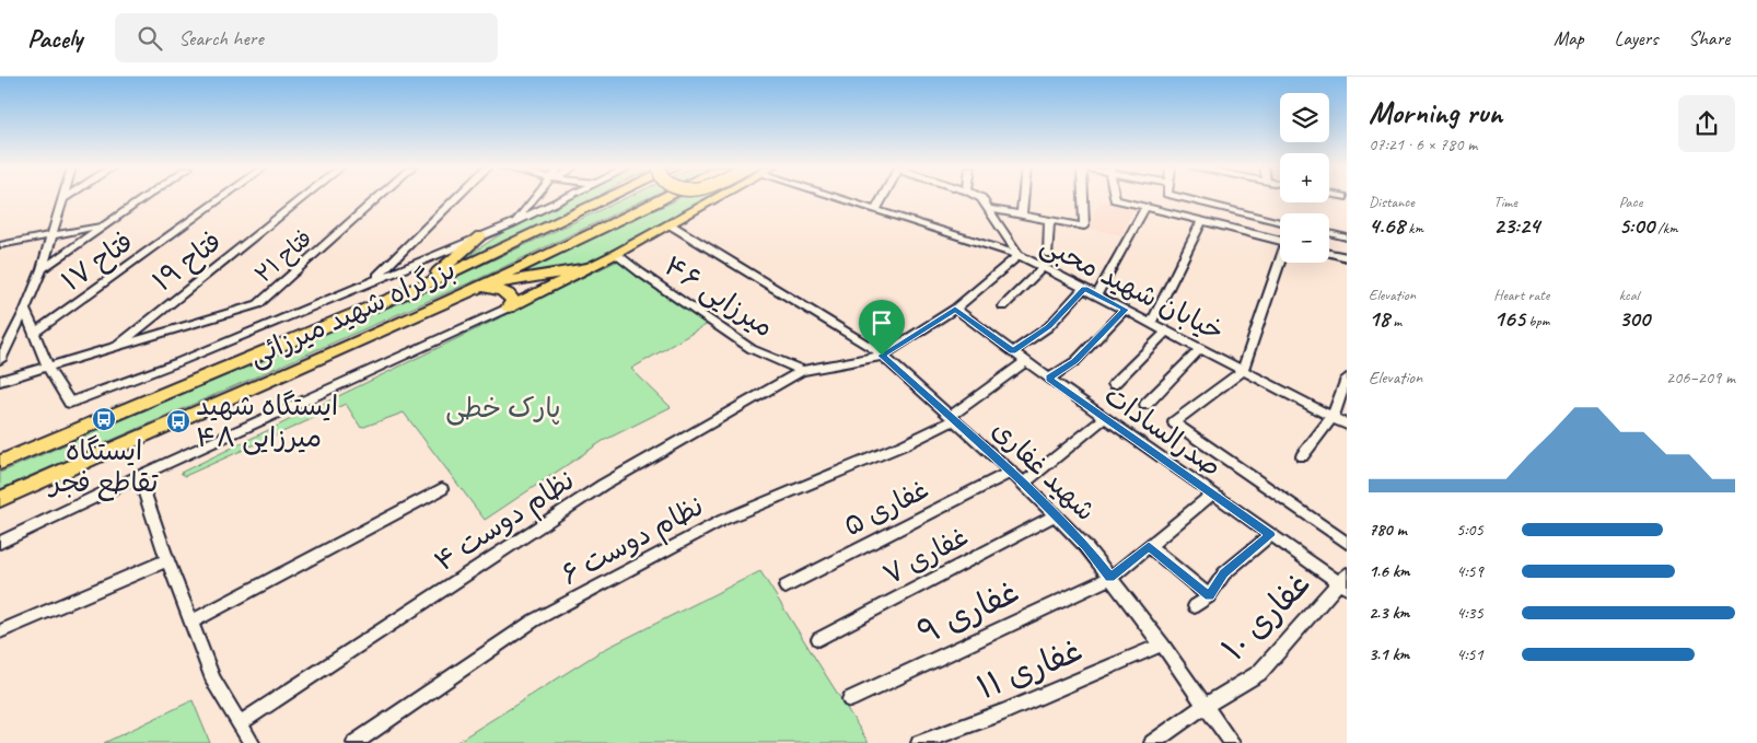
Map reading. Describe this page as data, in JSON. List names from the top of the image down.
{
  "streets": {
    "highway": ["بزرگراه شهید میرزائی"],
    "street": [
      "فتاح ۲۱",
      "فتاح ۱۷",
      "فتاح ۱۹",
      "خیابان شهید محبی",
      "میرزایی ۴۶",
      "صدرالسادات",
      "شهید غفاری",
      "غفاری ۵",
      "نظام دوست ۴",
      "نظام دوست ۶",
      "غفاری ۷",
      "غفاری ۹",
      "غفاری ۱۰",
      "غفاری ۱۱"
    ]
  },
  "crossings": [
    ["فتاح ۲۱", "فتاح ۱۹"],
    ["میرزایی ۴۶", "نظام دوست ۴"],
    ["صدرالسادات", "نظام دوست ۶"],
    ["صدرالسادات", "غفاری ۹"],
    ["صدرالسادات", "غفاری ۱۰"],
    ["شهید غفاری", "غفاری ۵"],
    ["شهید غفاری", "نظام دوست ۴"],
    ["شهید غفاری", "نظام دوست ۶"],
    ["شهید غفاری", "غفاری ۷"],
    ["شهید غفاری", "غفاری ۹"],
    ["شهید غفاری", "غفاری ۱۰"],
    ["شهید غفاری", "غفاری ۱۱"]
  ],
  "parks": ["پارک خطی"],
  "places": {
    "bus stop": ["ایستگاه تقاطع فجر", "ایستگاه شهید میرزایی ۴۸"]
  },
  "page": {
    "header": "Pacely",
    "search": "Search here",
    "nav": ["Map", "Layers", "Share"],
    "heading": ["Morning run", "07:21 · 6 × 780 m"],
    "map_buttons": ["+", "−"],
    "stats": [
      ["Distance", "4.68 km"],
      ["Time", "23:24"],
      ["Pace", "5:00 /km"],
      ["Elevation", "18 m"],
      ["Heart rate", "165 bpm"],
      ["kcal", "300"]
    ],
    "chart": ["Elevation", "206–209 m"],
    "list": [
      {
        "name": "780 m",
        "note": "5:05"
      },
      {
        "name": "1.6 km",
        "note": "4:59"
      },
      {
        "name": "2.3 km",
        "note": "4:35"
      },
      {
        "name": "3.1 km",
        "note": "4:51"
      }
    ]
  }
}
